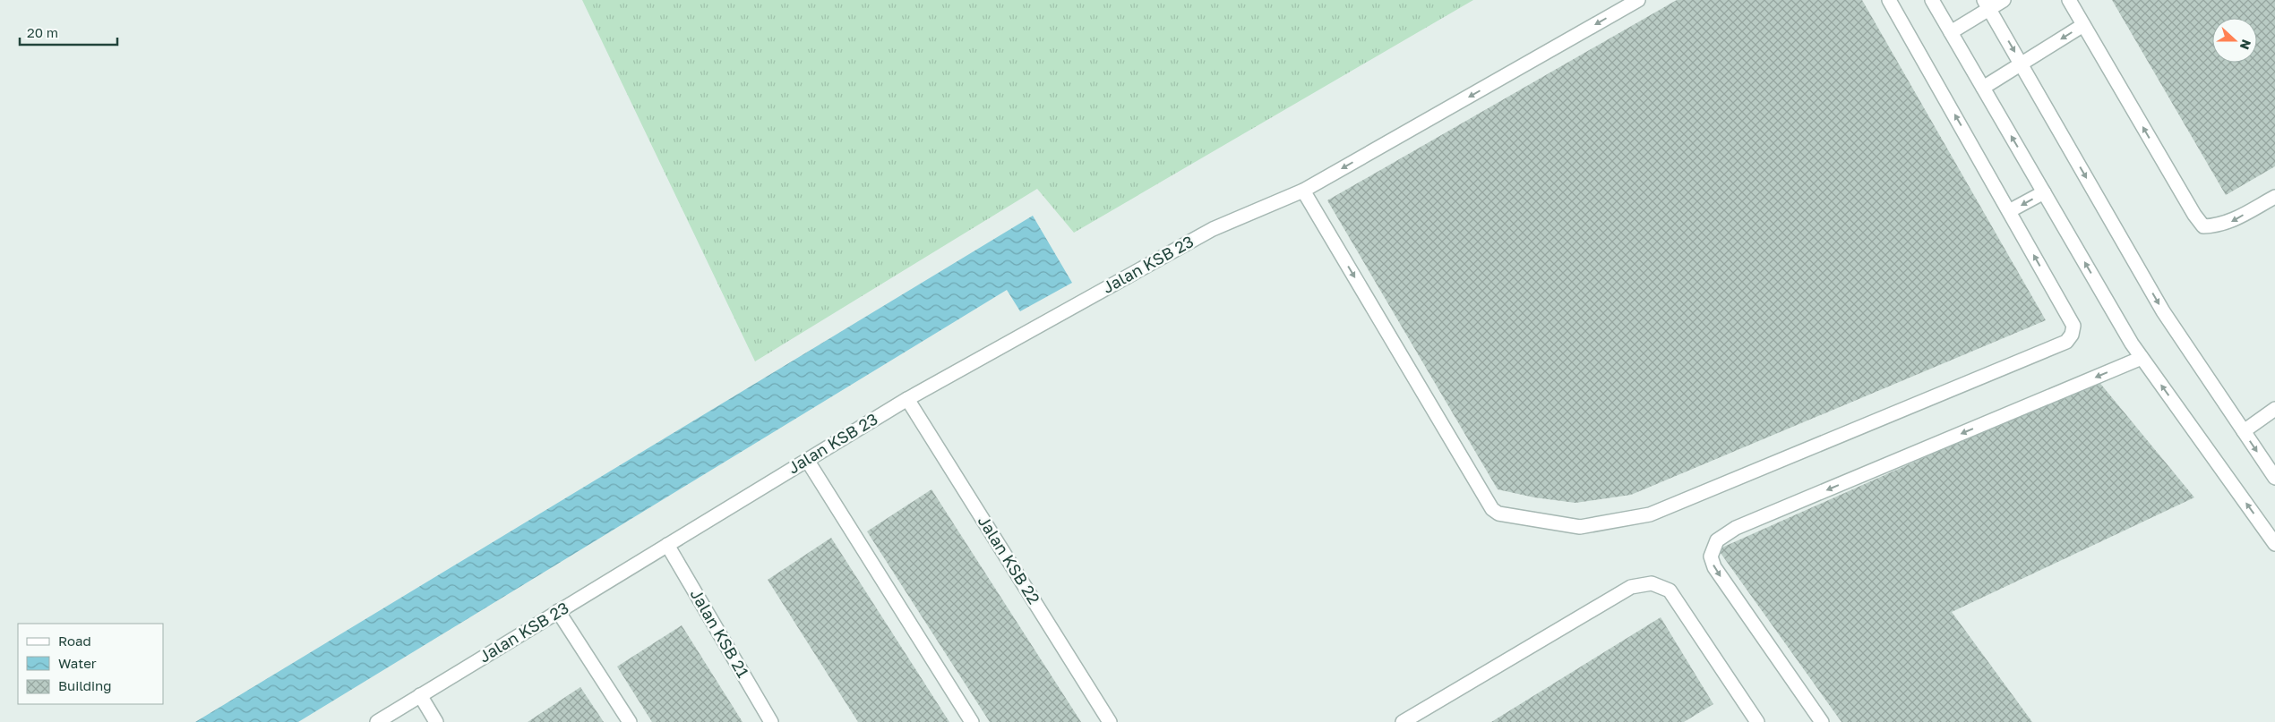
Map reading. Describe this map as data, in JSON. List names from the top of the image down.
{
  "streets": {
    "street": ["Jalan KSB 23", "Jalan KSB 22", "Jalan KSB 21"]
  },
  "crossings": [
    ["Jalan KSB 23", "Jalan KSB 22"],
    ["Jalan KSB 23", "Jalan KSB 21"]
  ],
  "legend": ["Road", "Water", "Building"],
  "scale_bar": "20 m",
  "north": "right"
}
